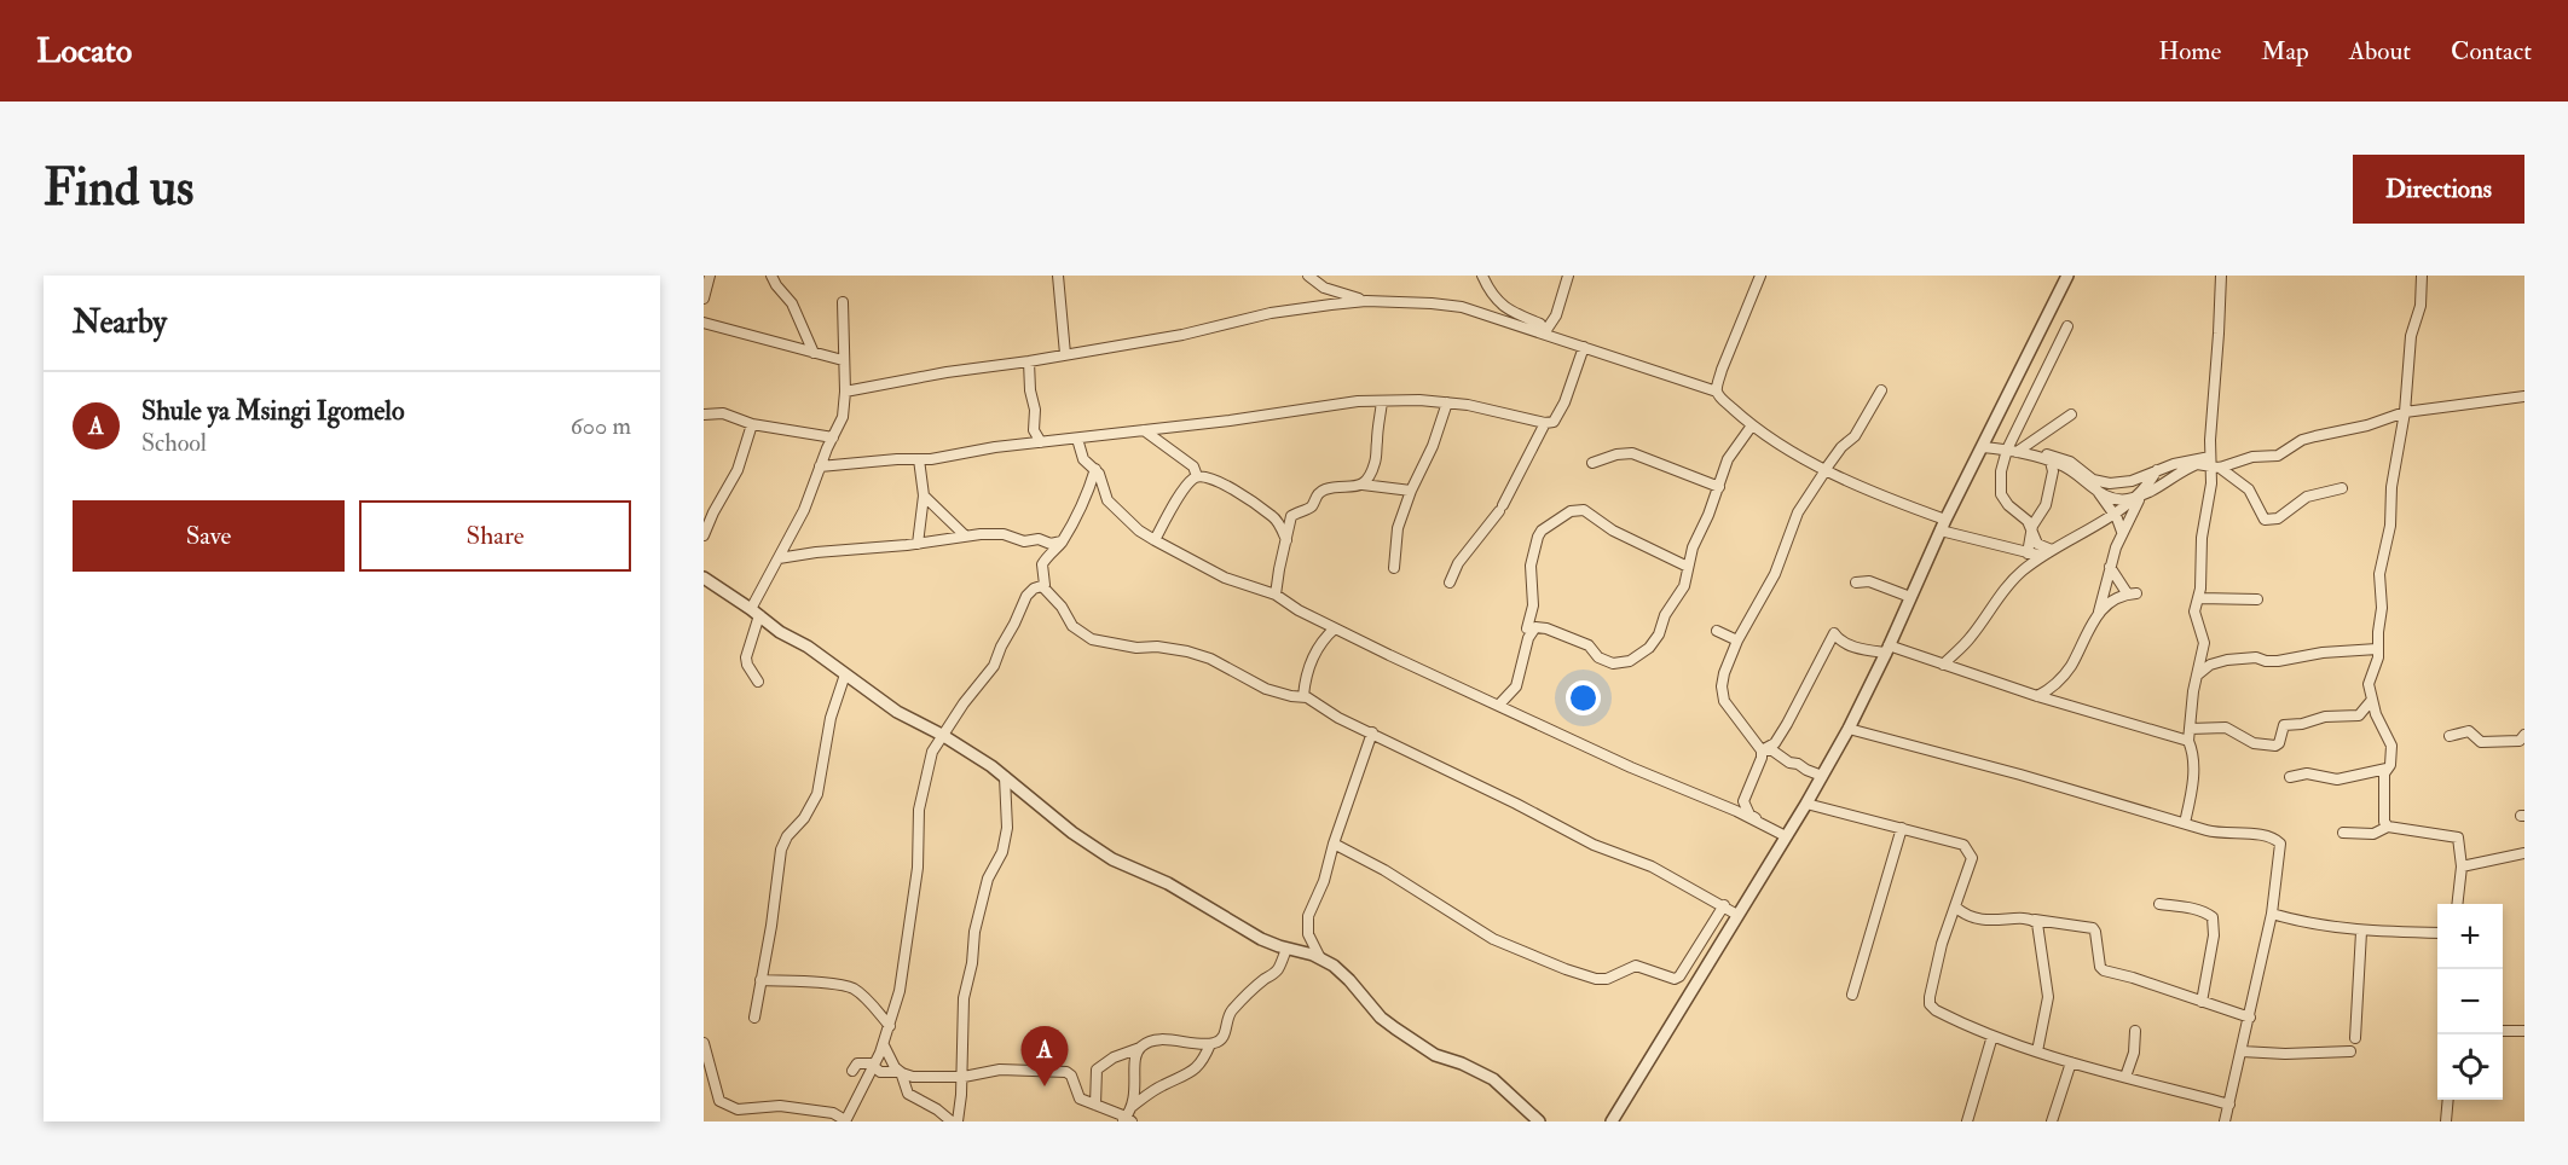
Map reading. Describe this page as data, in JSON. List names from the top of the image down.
{
  "page": {
    "header": "Locato",
    "nav": [
      "Home",
      "Map",
      "About",
      "Contact"
    ],
    "buttons": [
      "Directions",
      ["Save", "Share"]
    ],
    "title": "Find us",
    "heading": "Nearby",
    "list": [
      {
        "mark": "A",
        "name": "Shule ya Msingi Igomelo",
        "note": "School",
        "value": "600 m"
      }
    ],
    "map_buttons": ["+", "−"],
    "pins": "A"
  }
}
